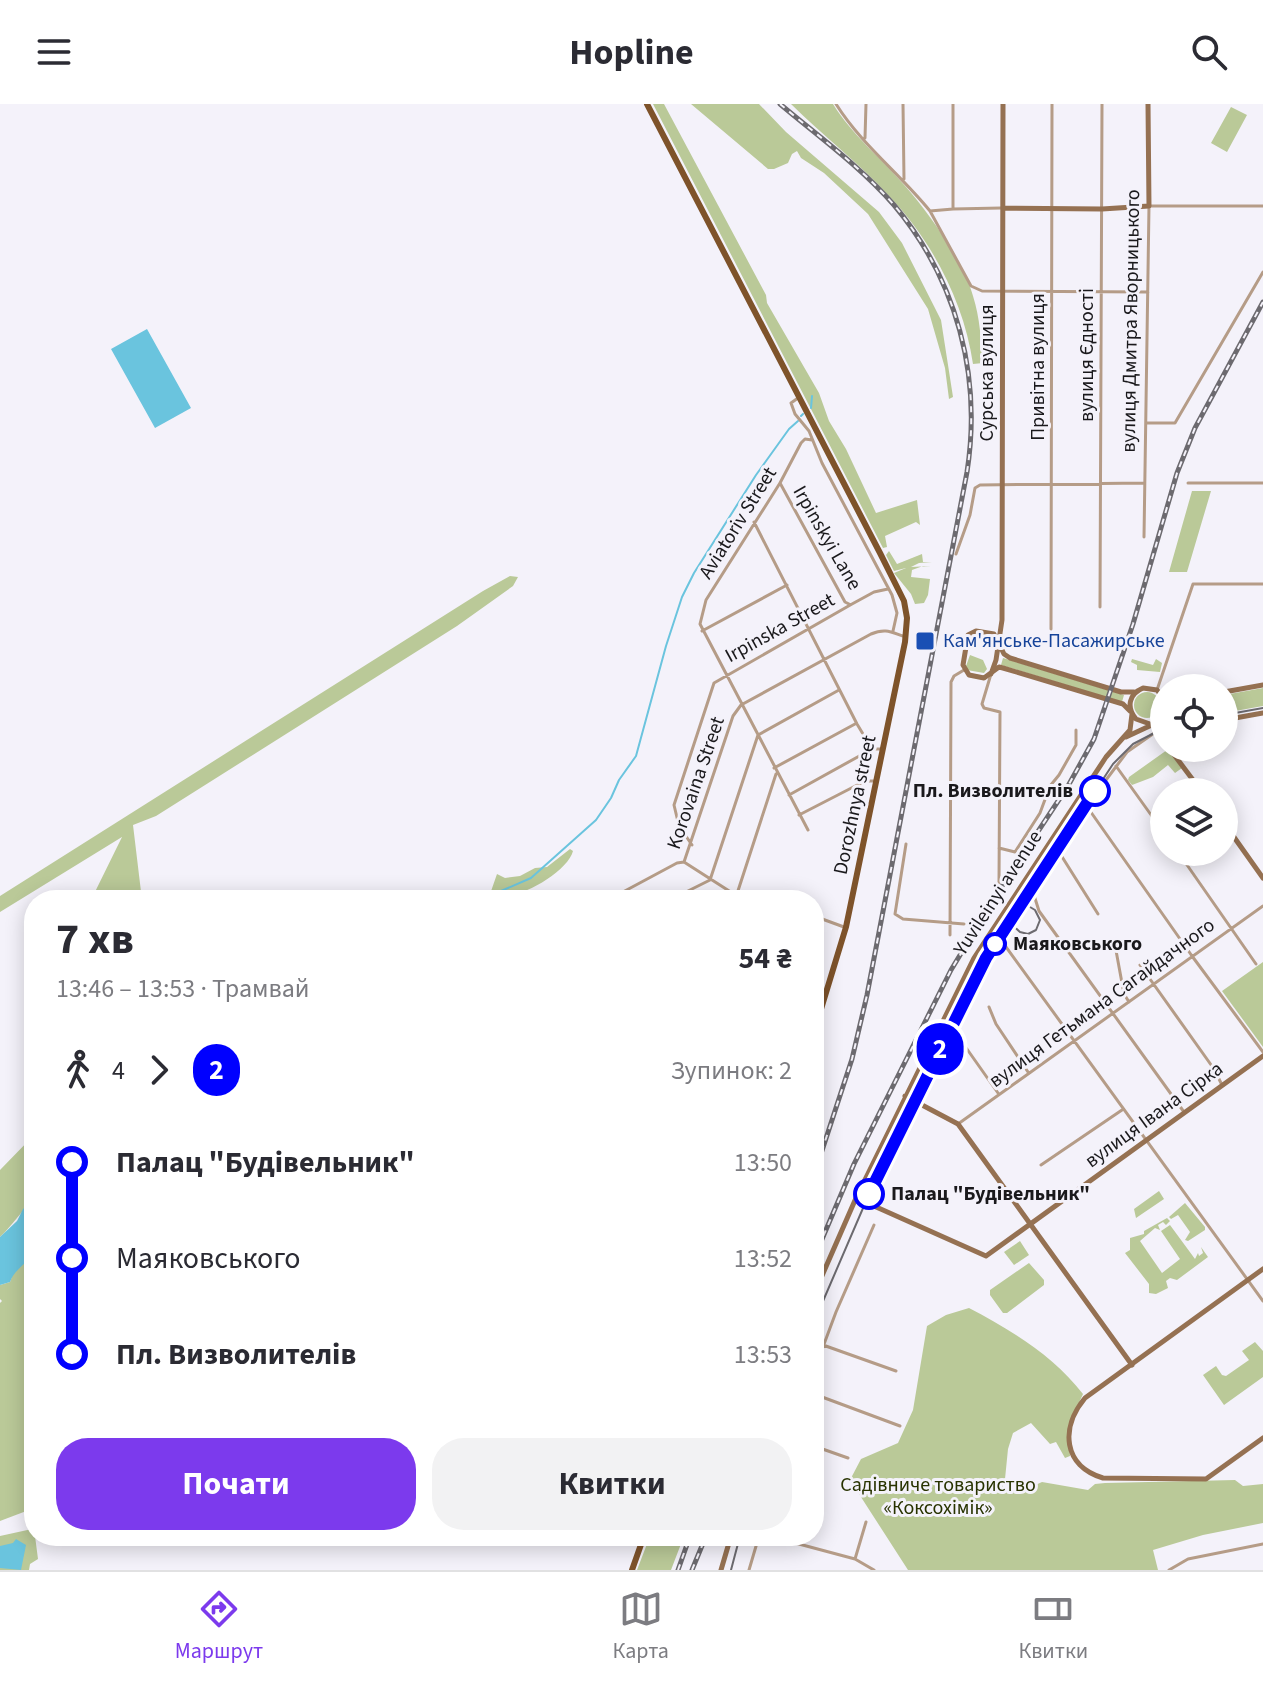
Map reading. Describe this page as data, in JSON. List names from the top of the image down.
{
  "streets": {
    "main road": ["Dorozhnya street"],
    "street": [
      "вулиця Дмитра Яворницького",
      "вулиця Єдності",
      "Привітна вулиця",
      "Сурська вулиця",
      "Aviatoriv Street",
      "Irpinskyi Lane",
      "Irpinska Street",
      "Korovaina Street",
      "Yuvileinyi avenue",
      "вулиця Гетьмана Сагайдачного",
      "вулиця Івана Сірка"
    ]
  },
  "crossings": [
    ["Aviatoriv Street", "Irpinskyi Lane"],
    ["Irpinskyi Lane", "Irpinska Street"],
    ["Irpinska Street", "Korovaina Street"],
    ["Yuvileinyi avenue", "вулиця Івана Сірка"]
  ],
  "parks": ["Садівниче товариство «Коксохімік»"],
  "places": {
    "transit": ["Кам'янське-Пасажирське"],
    "other": ["Пл. Визволителів", "Маяковського", "Палац \"Будівельник\""]
  },
  "lines": ["tram line 2"],
  "page": {
    "header": "Hopline",
    "on_map": "2",
    "heading": ["7 хв", "13:46 – 13:53 · Трамвай", "54 ₴"],
    "legs": ["4", "2", "Зупинок: 2"],
    "list": [
      {
        "name": "Палац \"Будівельник\"",
        "value": "13:50"
      },
      {
        "name": "Маяковського",
        "value": "13:52"
      },
      {
        "name": "Пл. Визволителів",
        "value": "13:53"
      }
    ],
    "buttons": ["Почати", "Квитки"],
    "tabs": ["Маршрут", "Карта", "Квитки"]
  }
}
